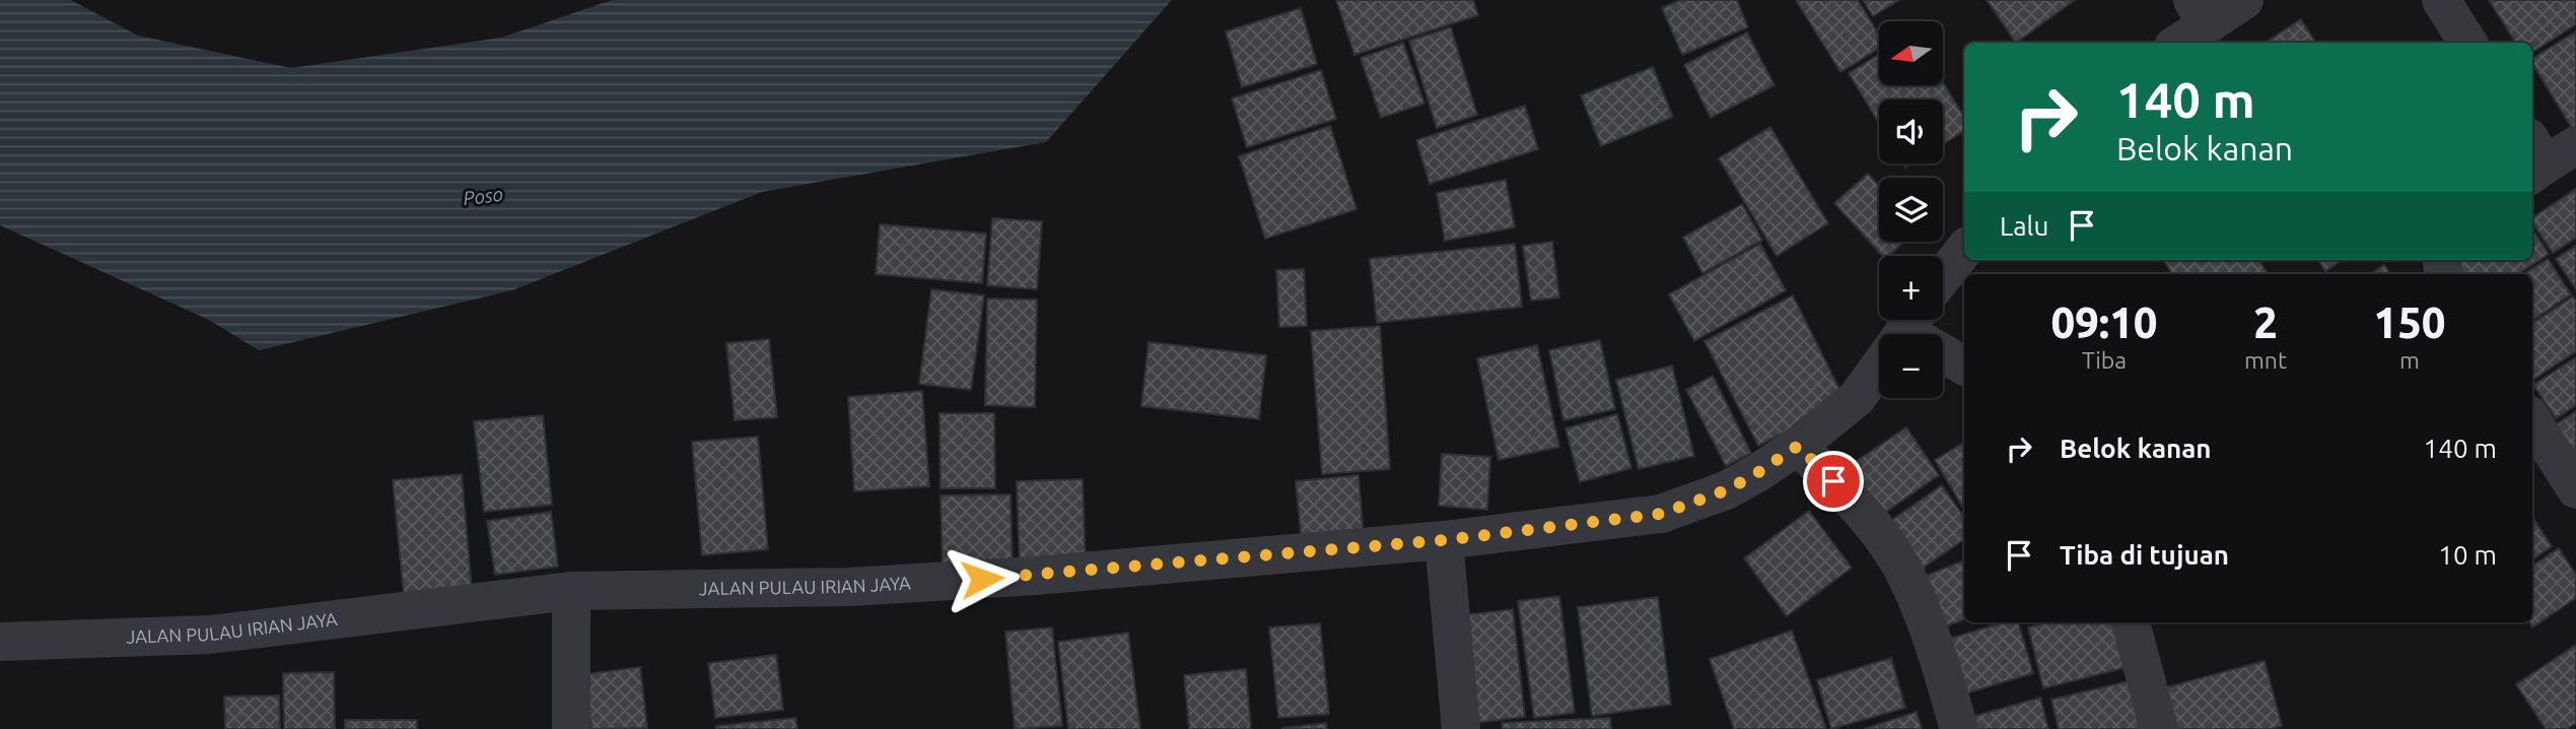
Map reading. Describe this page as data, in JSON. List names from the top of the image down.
{
  "streets": {
    "street": ["JALAN PULAU IRIAN JAYA"]
  },
  "water": ["Poso"],
  "north": "left",
  "page": {
    "map_buttons": ["+", "−"],
    "turn": ["140 m", "Belok kanan"],
    "then": "Lalu",
    "eta": [
      "09:10",
      "Tiba",
      "2",
      "mnt",
      "150",
      "m"
    ],
    "list": [
      {
        "name": "Belok kanan",
        "value": "140 m"
      },
      {
        "name": "Tiba di tujuan",
        "value": "10 m"
      }
    ]
  }
}
